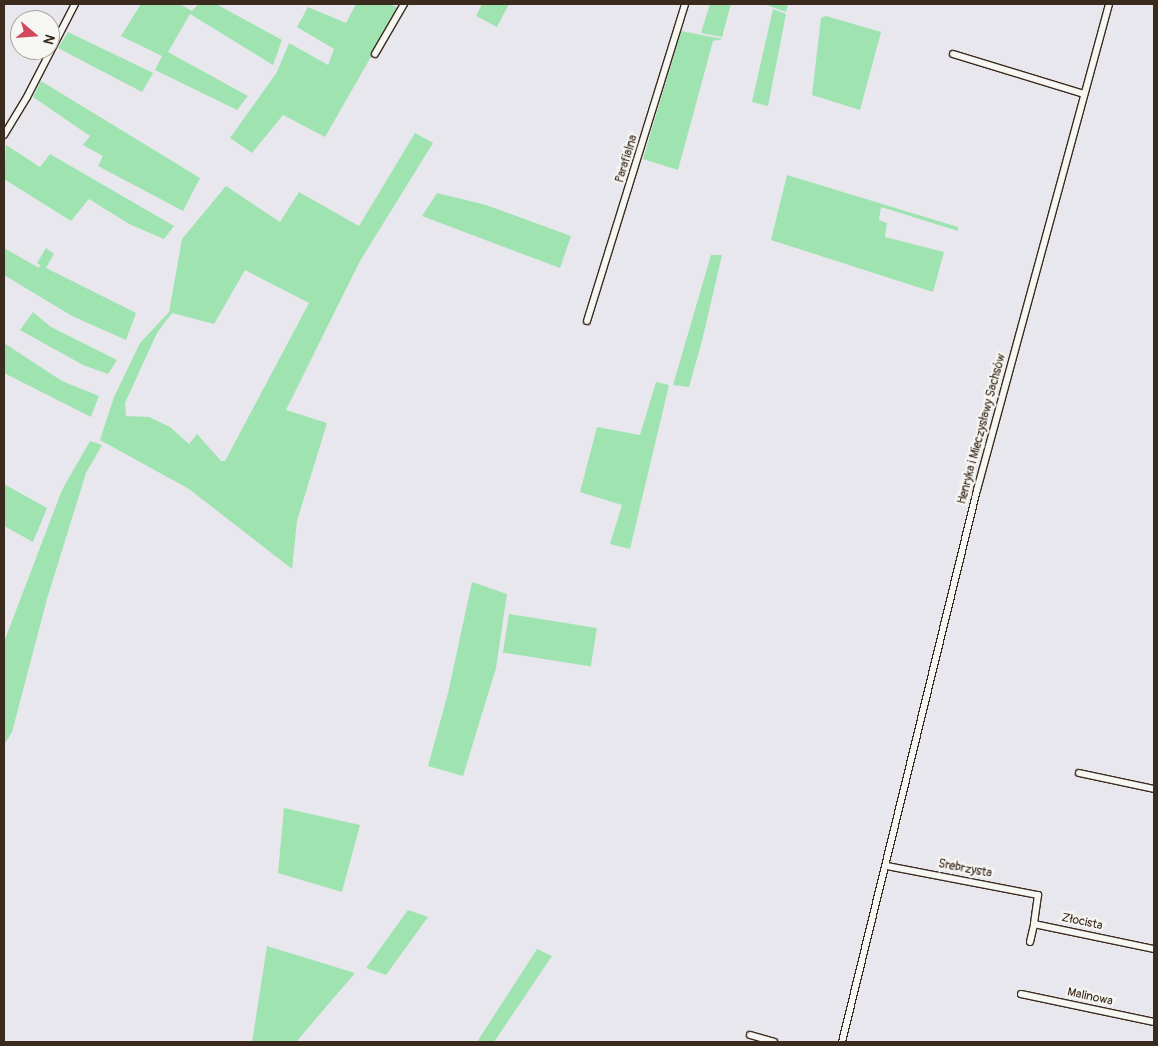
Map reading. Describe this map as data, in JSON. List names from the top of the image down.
{
  "streets": {
    "street": [
      "Parafialna",
      "Henryka i Mieczysławy Sachsów",
      "Srebrzysta",
      "Złocista",
      "Malinowa"
    ]
  },
  "crossings": [
    ["Henryka i Mieczysławy Sachsów", "Srebrzysta"],
    ["Srebrzysta", "Złocista"]
  ],
  "north": "right"
}
